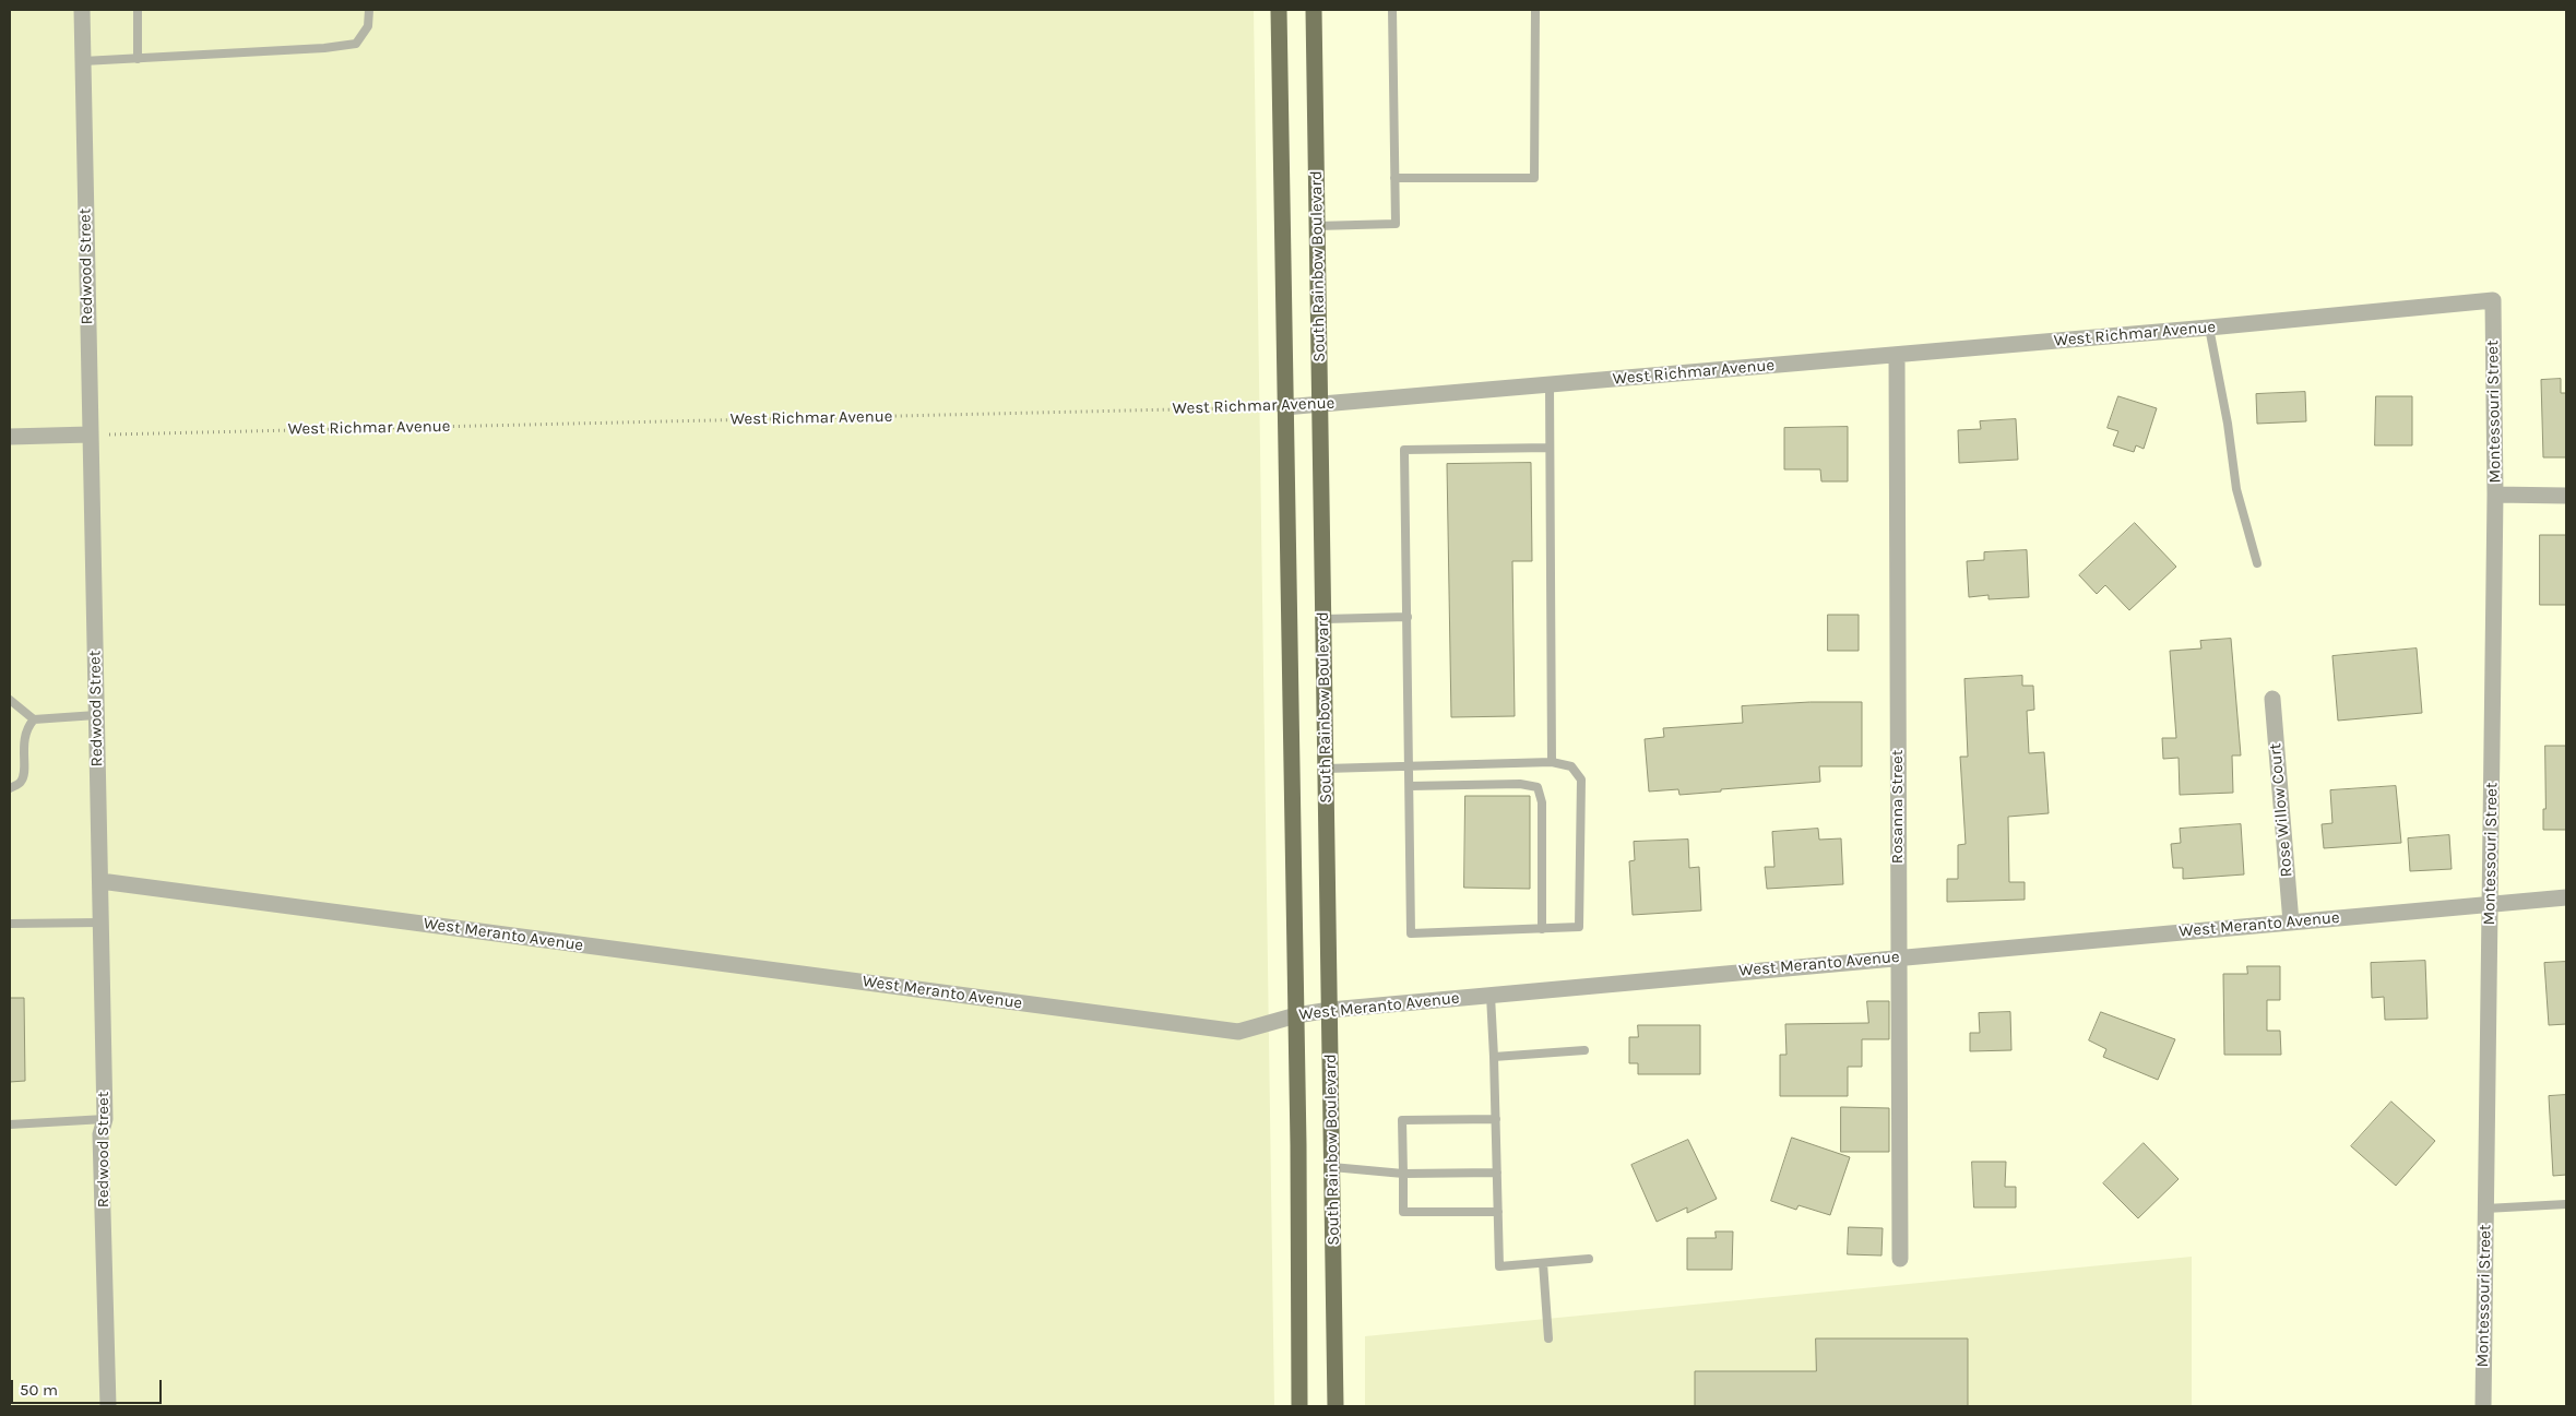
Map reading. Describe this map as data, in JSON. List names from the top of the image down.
{
  "streets": {
    "main road": ["South Rainbow Boulevard"],
    "street": [
      "Redwood Street",
      "West Richmar Avenue",
      "Montessouri Street",
      "Rosanna Street",
      "Rose Willow Court",
      "West Meranto Avenue"
    ]
  },
  "crossings": [
    ["Redwood Street", "West Richmar Avenue"],
    ["Redwood Street", "West Meranto Avenue"],
    ["South Rainbow Boulevard", "West Richmar Avenue"],
    ["South Rainbow Boulevard", "West Meranto Avenue"],
    ["West Richmar Avenue", "Montessouri Street"],
    ["West Richmar Avenue", "Rosanna Street"],
    ["Montessouri Street", "West Meranto Avenue"],
    ["Rosanna Street", "West Meranto Avenue"],
    ["Rose Willow Court", "West Meranto Avenue"]
  ],
  "scale_bar": "50 m"
}
